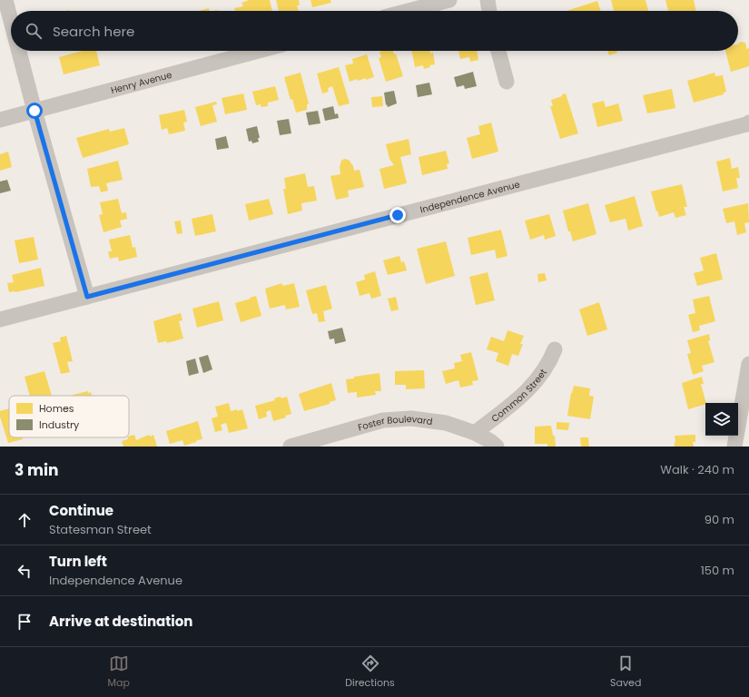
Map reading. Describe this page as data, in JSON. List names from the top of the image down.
{
  "streets": {
    "street": [
      "Henry Avenue",
      "Independence Avenue",
      "Common Street",
      "Foster Boulevard"
    ]
  },
  "crossings": [
    ["Common Street", "Foster Boulevard"]
  ],
  "legend": ["Homes", "Industry"],
  "page": {
    "search": "Search here",
    "heading": ["3 min", "Walk · 240 m"],
    "list": [
      ["Continue", "Statesman Street", "90 m"],
      ["Turn left", "Independence Avenue", "150 m"],
      "Arrive at destination"
    ],
    "nav": ["Map", "Directions", "Saved"]
  }
}
